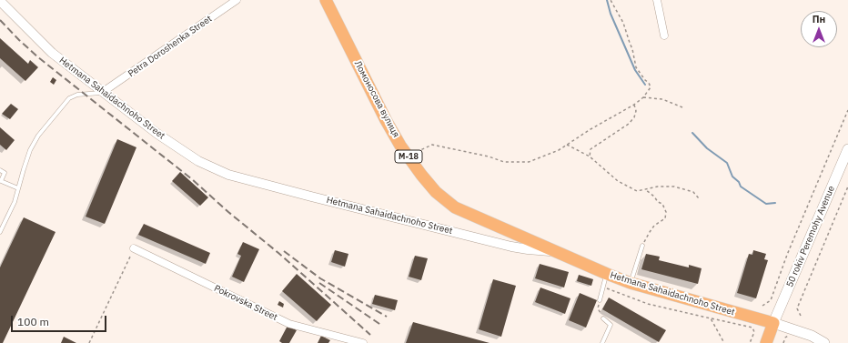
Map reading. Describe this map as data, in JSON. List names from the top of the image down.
{
  "streets": {
    "highway": ["Hetmana Sahaidachnoho Street", "Ломоносова вулиця", "М-18"],
    "main road": ["50 rokiv Peremohy Avenue"],
    "street": ["Petra Doroshenka Street", "Pokrovska Street"]
  },
  "crossings": [
    ["Petra Doroshenka Street", "Hetmana Sahaidachnoho Street"],
    ["Hetmana Sahaidachnoho Street", "Ломоносова вулиця"],
    ["Hetmana Sahaidachnoho Street", "50 rokiv Peremohy Avenue"]
  ],
  "scale_bar": "100 m",
  "north": "top"
}
